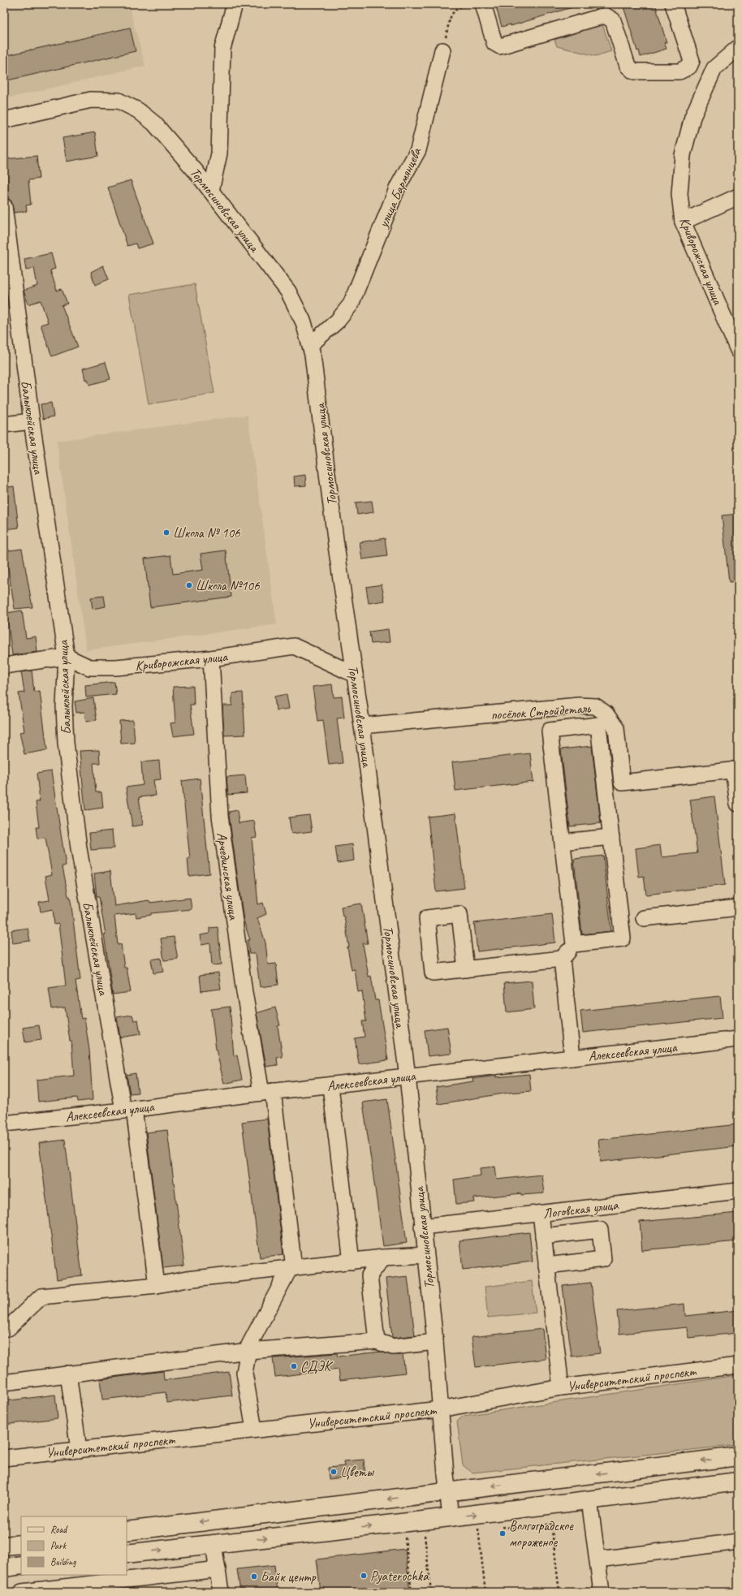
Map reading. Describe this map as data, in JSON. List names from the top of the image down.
{
  "streets": {
    "street": [
      "улица Бармянцева",
      "Тормосиновская улица",
      "Криворожская улица",
      "Балыклейская улица",
      "посёлок Стройдеталь",
      "Арчединская улица",
      "Алексеевская улица",
      "Логовская улица",
      "Университетский проспект"
    ]
  },
  "crossings": [
    ["улица Бармянцева", "Тормосиновская улица"],
    ["Тормосиновская улица", "Криворожская улица"],
    ["Тормосиновская улица", "посёлок Стройдеталь"],
    ["Тормосиновская улица", "Алексеевская улица"],
    ["Тормосиновская улица", "Логовская улица"],
    ["Тормосиновская улица", "Университетский проспект"],
    ["Криворожская улица", "Балыклейская улица"],
    ["Криворожская улица", "Арчединская улица"],
    ["Балыклейская улица", "Алексеевская улица"],
    ["Арчединская улица", "Алексеевская улица"]
  ],
  "places": [
    "Школа № 106",
    "Школа №106",
    "СДЭК",
    "Цветы",
    "Волгоградское мороженое",
    "Pyaterochka",
    "Байк центр"
  ],
  "legend": ["Road", "Park", "Building"]
}
